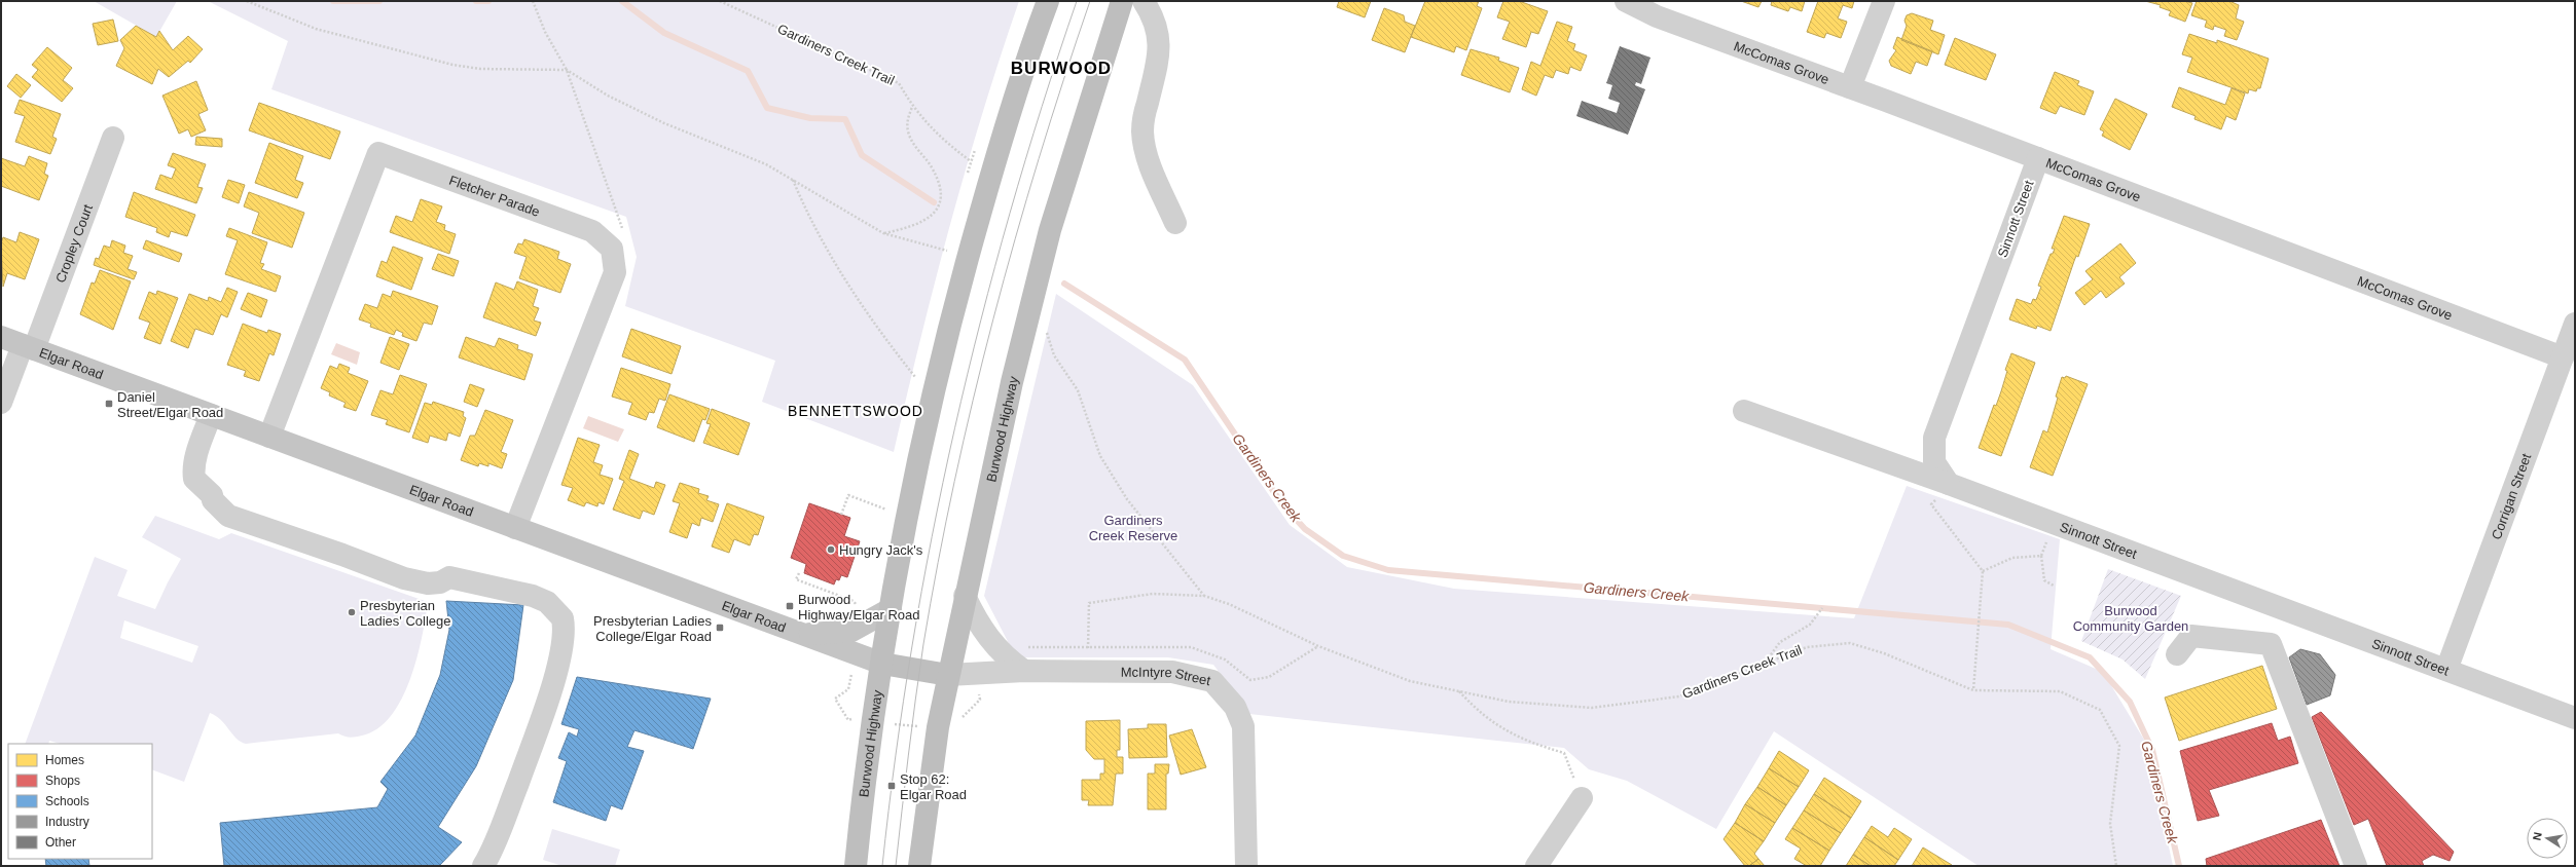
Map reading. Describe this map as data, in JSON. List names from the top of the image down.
{
  "streets": {
    "highway": ["Burwood Highway"],
    "main road": ["Elgar Road"],
    "street": [
      "McComas Grove",
      "Fletcher Parade",
      "Sinnott Street",
      "Cropley Court",
      "Corrigan Street",
      "McIntyre Street"
    ],
    "path": ["Gardiners Creek Trail"]
  },
  "crossings": [
    ["McComas Grove", "Sinnott Street"],
    ["McComas Grove", "Corrigan Street"],
    ["Fletcher Parade", "Elgar Road"],
    ["Sinnott Street", "Corrigan Street"],
    ["Cropley Court", "Elgar Road"],
    ["Elgar Road", "Burwood Highway"],
    ["Burwood Highway", "McIntyre Street"]
  ],
  "districts": ["BURWOOD", "BENNETTSWOOD"],
  "water": ["Gardiners Creek"],
  "parks": ["Gardiners Creek Reserve", "Burwood Community Garden"],
  "places": {
    "transit": [
      "Daniel Street/Elgar Road",
      "Burwood Highway/Elgar Road",
      "Presbyterian Ladies College/Elgar Road",
      "Stop 62: Elgar Road"
    ],
    "other": ["Hungry Jack's", "Presbyterian Ladies' College"]
  },
  "legend": [
    "Homes",
    "Shops",
    "Schools",
    "Industry",
    "Other"
  ],
  "north": "left"
}
